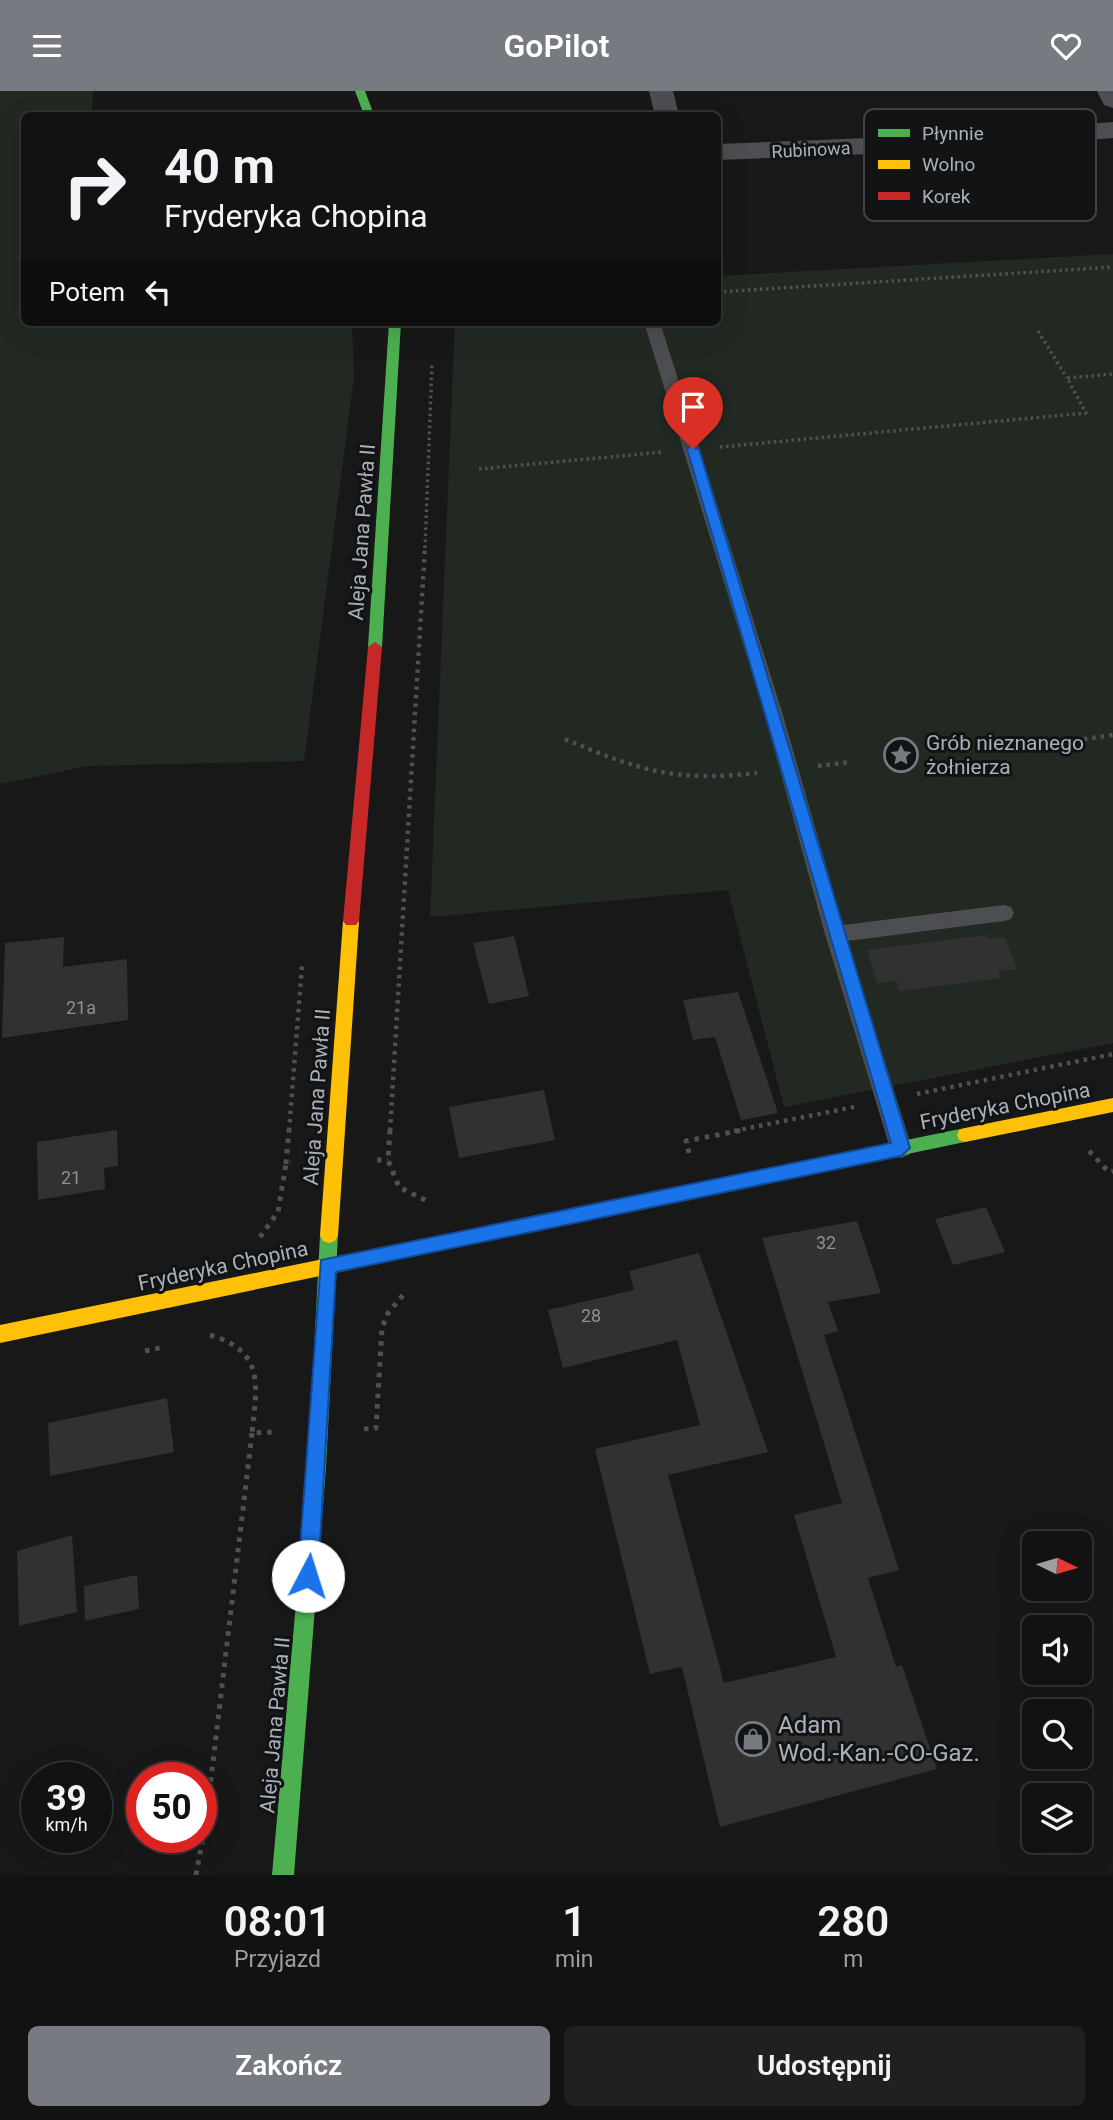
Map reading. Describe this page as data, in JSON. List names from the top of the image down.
{
  "streets": {
    "main road": ["Aleja Jana Pawła II", "Fryderyka Chopina"],
    "street": ["Rubinowa"]
  },
  "crossings": [
    ["Aleja Jana Pawła II", "Fryderyka Chopina"]
  ],
  "places": {
    "place": ["Grób nieznanego żołnierza"],
    "shop": ["Adam Wod.-Kan.-CO-Gaz."]
  },
  "house_numbers": [
    "21a",
    "21",
    "32",
    "28"
  ],
  "legend": ["Płynnie", "Wolno", "Korek"],
  "north": "right",
  "page": {
    "header": "GoPilot",
    "turn": ["40 m", "Fryderyka Chopina"],
    "then": "Potem",
    "speed": "39 km/h",
    "limit": "50",
    "eta": [
      "08:01",
      "Przyjazd",
      "1",
      "min",
      "280",
      "m"
    ],
    "buttons": ["Zakończ", "Udostępnij"]
  }
}
